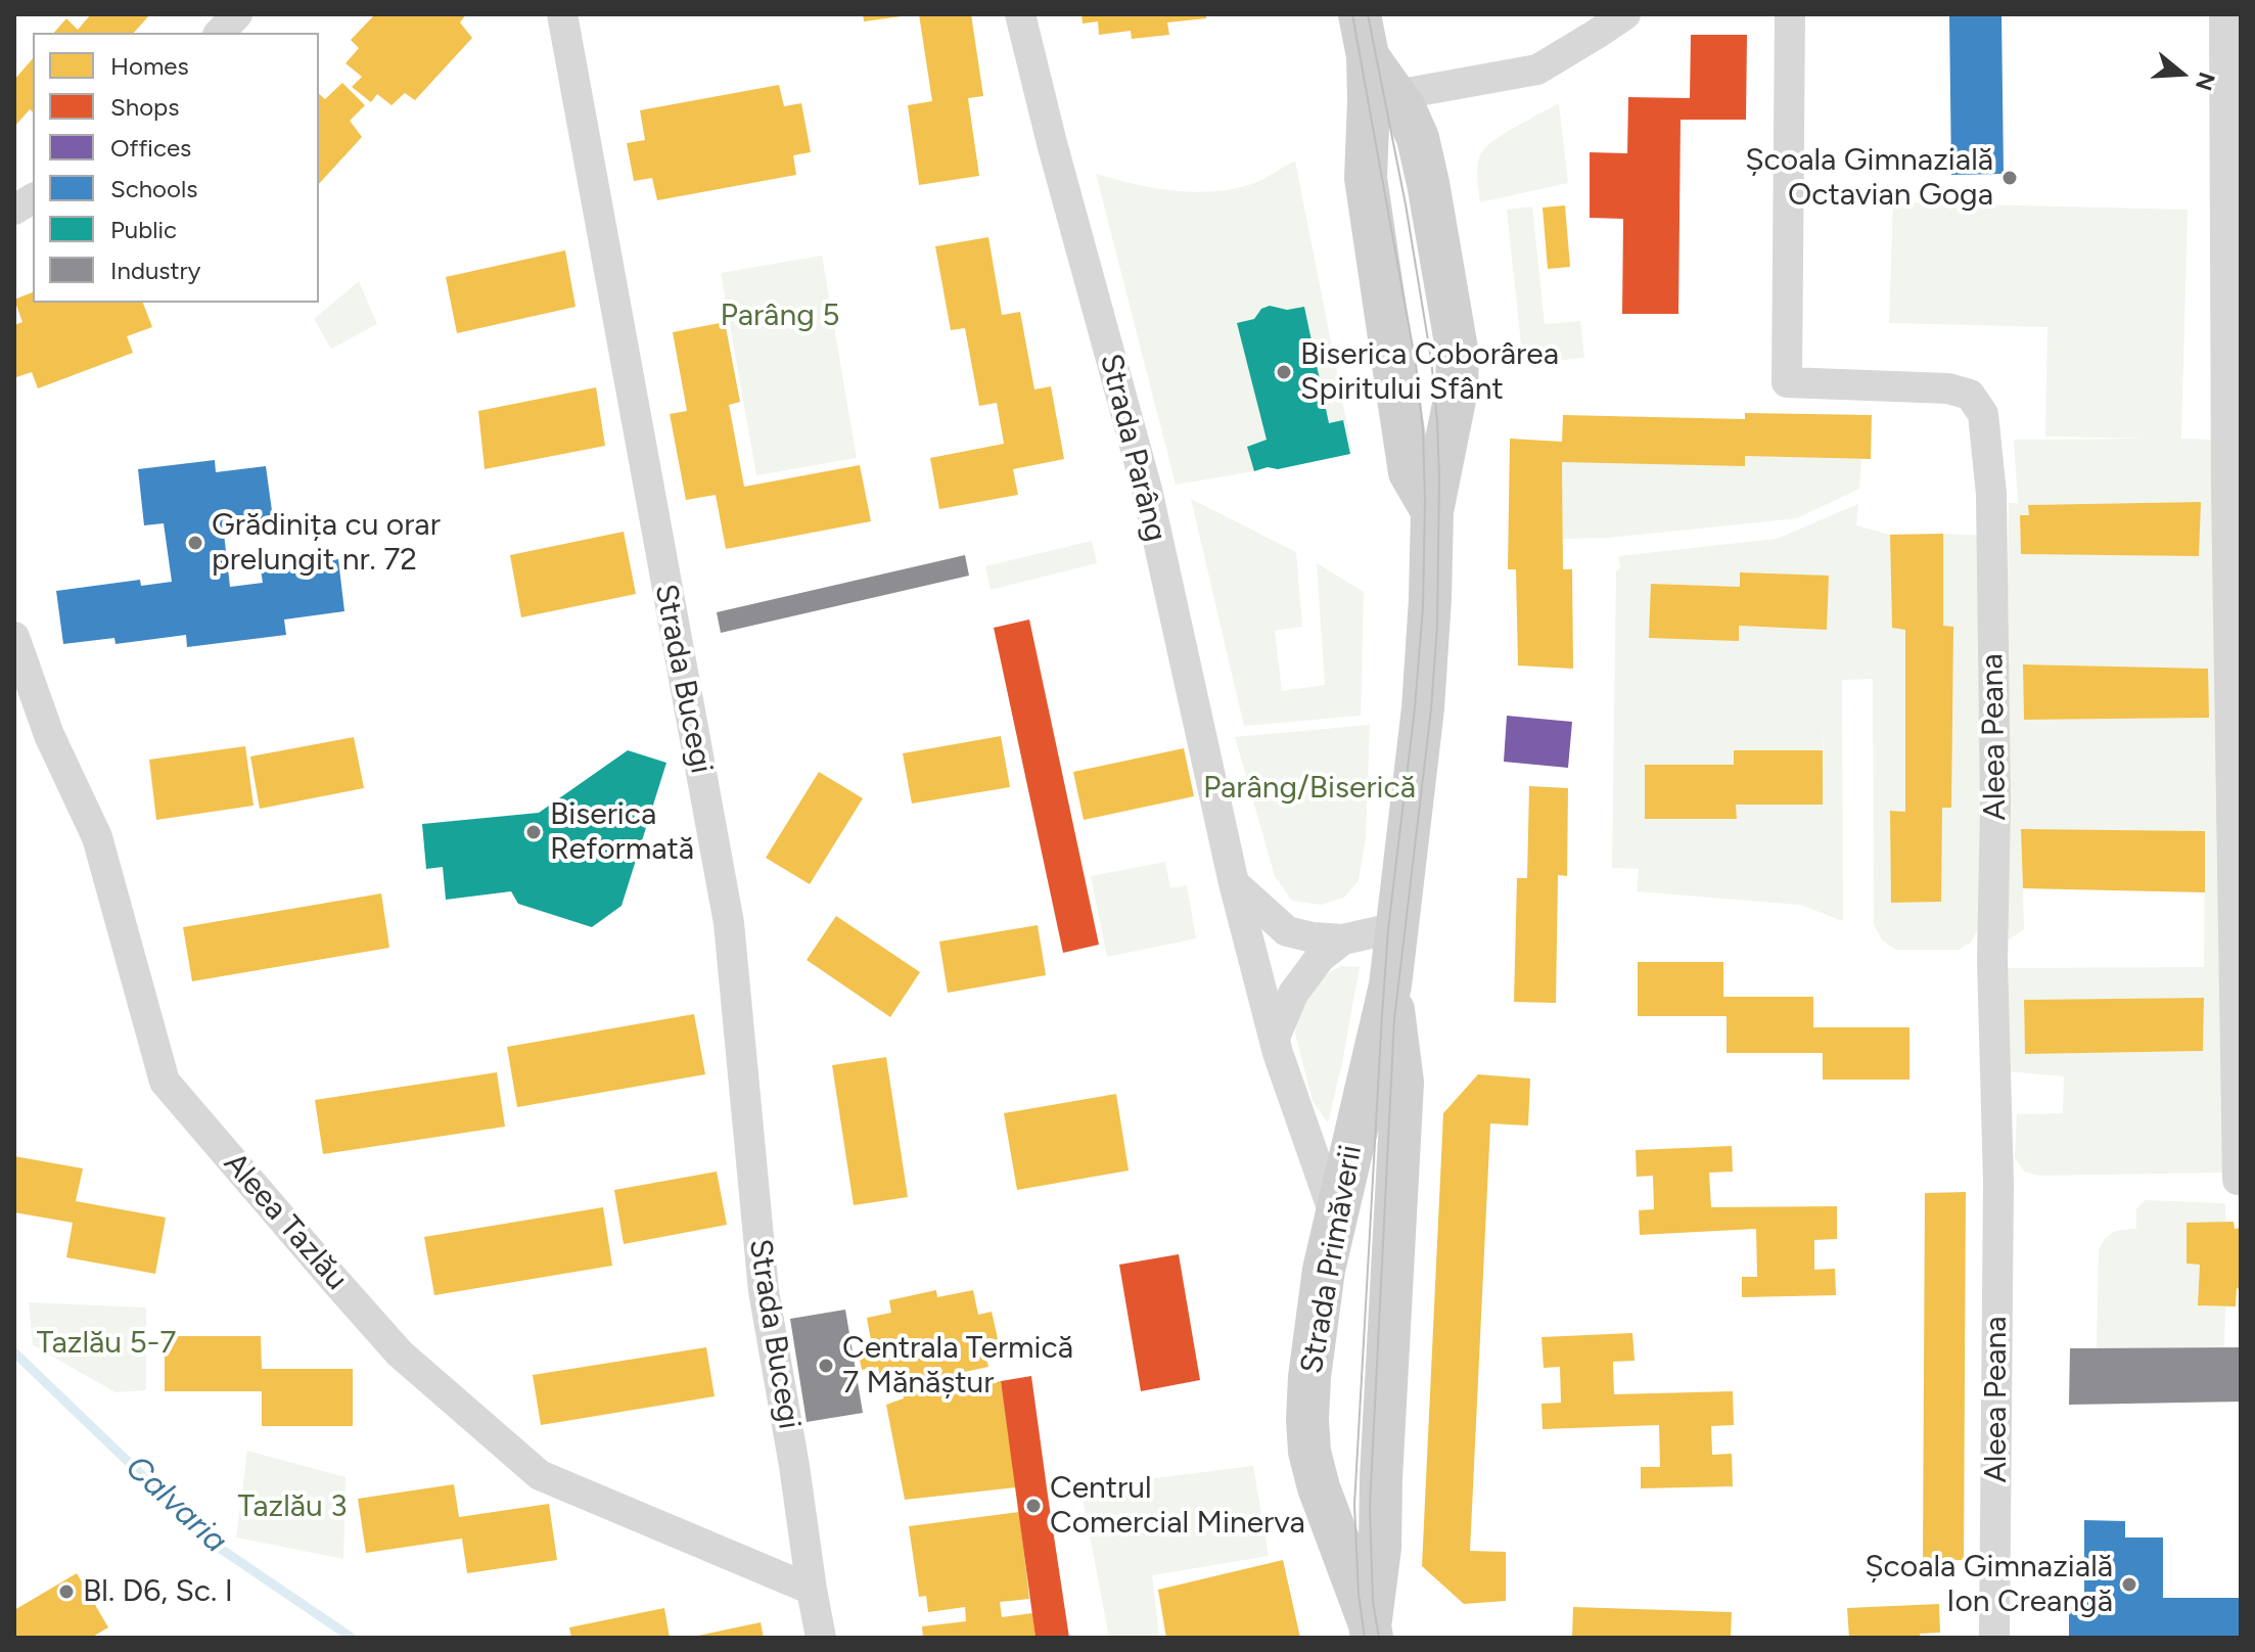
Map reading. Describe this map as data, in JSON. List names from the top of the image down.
{
  "streets": {
    "main road": ["Strada Primăverii"],
    "street": [
      "Strada Parâng",
      "Strada Bucegi",
      "Aleea Peana",
      "Aleea Tazlău"
    ]
  },
  "crossings": [
    ["Strada Parâng", "Strada Primăverii"],
    ["Strada Bucegi", "Aleea Tazlău"]
  ],
  "water": ["Calvaria"],
  "parks": [
    "Parâng 5",
    "Parâng/Biserică",
    "Tazlău 5-7",
    "Tazlău 3"
  ],
  "places": [
    "Școala Gimnazială Octavian Goga",
    "Biserica Coborârea Spiritului Sfânt",
    "Grădinița cu orar prelungit nr. 72",
    "Biserica Reformată",
    "Centrala Termică 7 Mănăștur",
    "Centrul Comercial Minerva",
    "Școala Gimnazială Ion Creangă",
    "Bl. D6, Sc. I"
  ],
  "legend": [
    "Homes",
    "Shops",
    "Offices",
    "Schools",
    "Public",
    "Industry"
  ],
  "north": "right"
}
